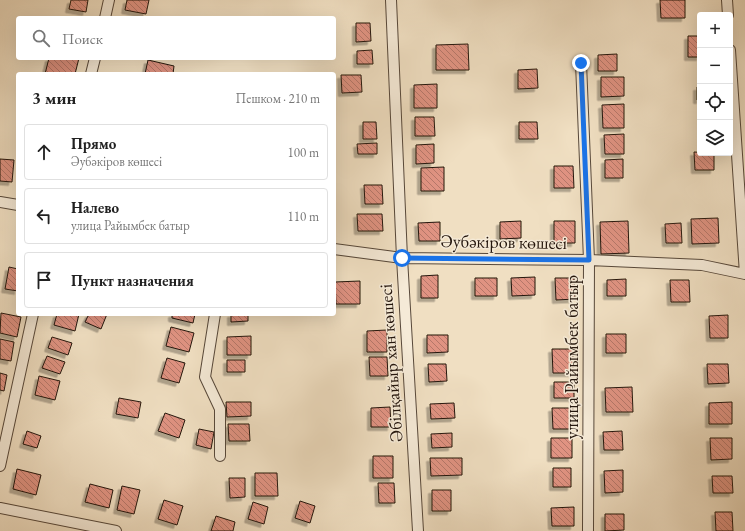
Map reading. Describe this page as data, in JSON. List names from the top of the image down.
{
  "streets": {
    "street": ["Әубәкіров көшесі", "улица Райымбек батыр", "Әбілқайыр хан көшесі"]
  },
  "crossings": [
    ["Әубәкіров көшесі", "улица Райымбек батыр"],
    ["Әубәкіров көшесі", "Әбілқайыр хан көшесі"]
  ],
  "page": {
    "map_buttons": ["+", "−"],
    "search": "Поиск",
    "heading": ["3 мин", "Пешком · 210 m"],
    "list": [
      ["Прямо", "Әубәкіров көшесі", "100 m"],
      ["Налево", "улица Райымбек батыр", "110 m"],
      "Пункт назначения"
    ]
  }
}
